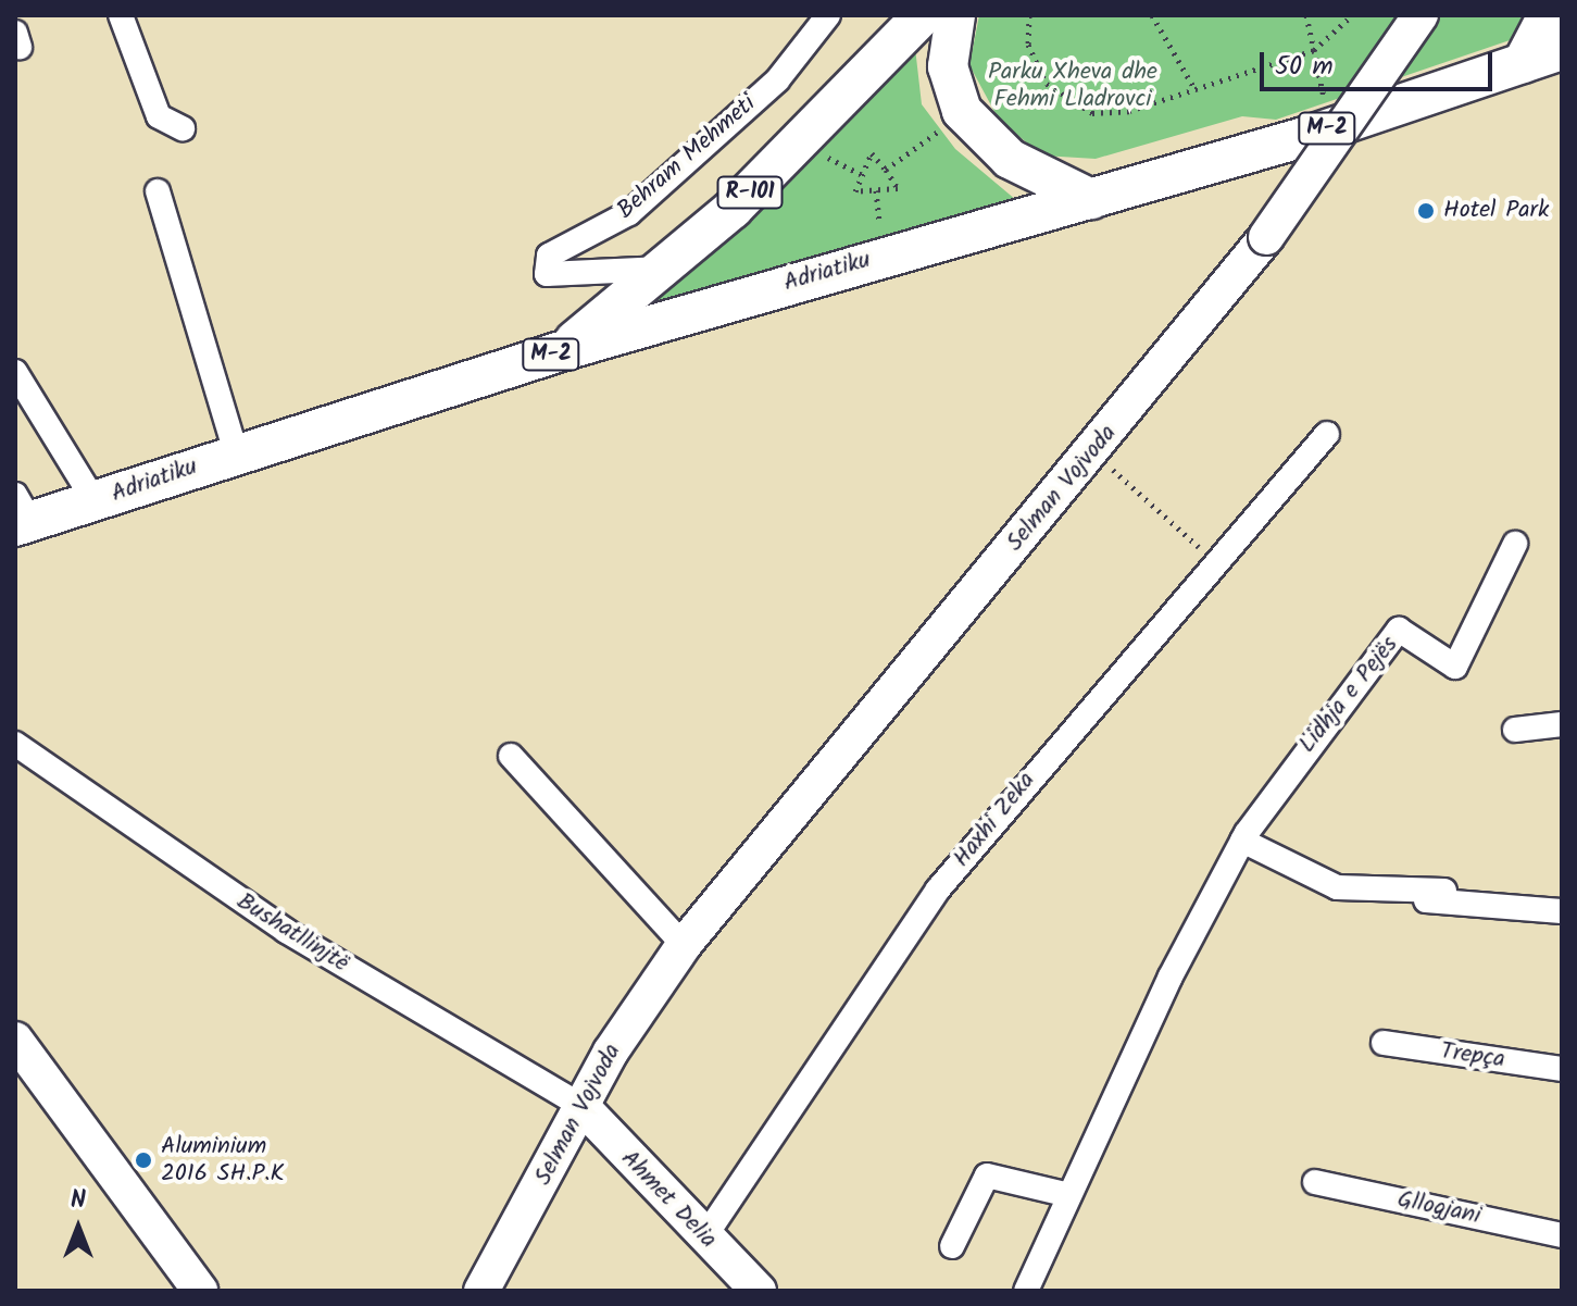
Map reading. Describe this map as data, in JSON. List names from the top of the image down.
{
  "streets": {
    "main road": [
      "M-2",
      "R-101",
      "Adriatiku",
      "Selman Vojvoda",
      "Ahmet Delia"
    ],
    "street": [
      "Behram Mehmeti",
      "Lidhja e Pejës",
      "Haxhi Zeka",
      "Bushatllinjtë",
      "Trepça",
      "Gllogjani"
    ]
  },
  "crossings": [
    ["Behram Mehmeti", "R-101"],
    ["R-101", "Adriatiku"],
    ["Selman Vojvoda", "Bushatllinjtë"],
    ["Selman Vojvoda", "Ahmet Delia"],
    ["Haxhi Zeka", "Ahmet Delia"],
    ["Bushatllinjtë", "Ahmet Delia"]
  ],
  "parks": ["Parku Xheva dhe Fehmi Lladrovci"],
  "places": ["Hotel Park", "Aluminium 2016 SH.P.K"],
  "scale_bar": "50 m",
  "north": "top"
}
